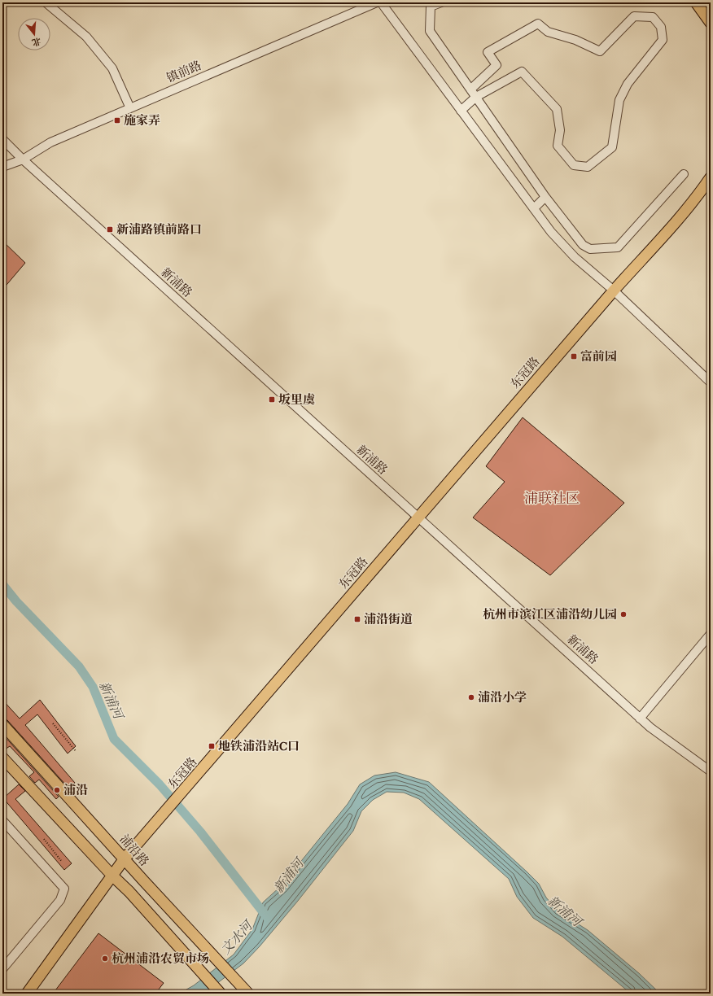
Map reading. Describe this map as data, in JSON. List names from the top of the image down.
{
  "streets": {
    "main road": ["东冠路", "浦沿路"],
    "street": ["镇前路", "新浦路"]
  },
  "crossings": [
    ["镇前路", "新浦路"],
    ["新浦路", "东冠路"],
    ["东冠路", "浦沿路"]
  ],
  "districts": ["浦联社区"],
  "water": ["新浦河", "文水河"],
  "places": {
    "transit": [
      "施家弄",
      "新浦路镇前路口",
      "富前园",
      "坂里虞",
      "浦沿街道",
      "地铁浦沿站C口"
    ],
    "other": [
      "杭州市滨江区浦沿幼儿园",
      "浦沿小学",
      "浦沿",
      "杭州浦沿农贸市场"
    ]
  },
  "north": "bottom"
}
